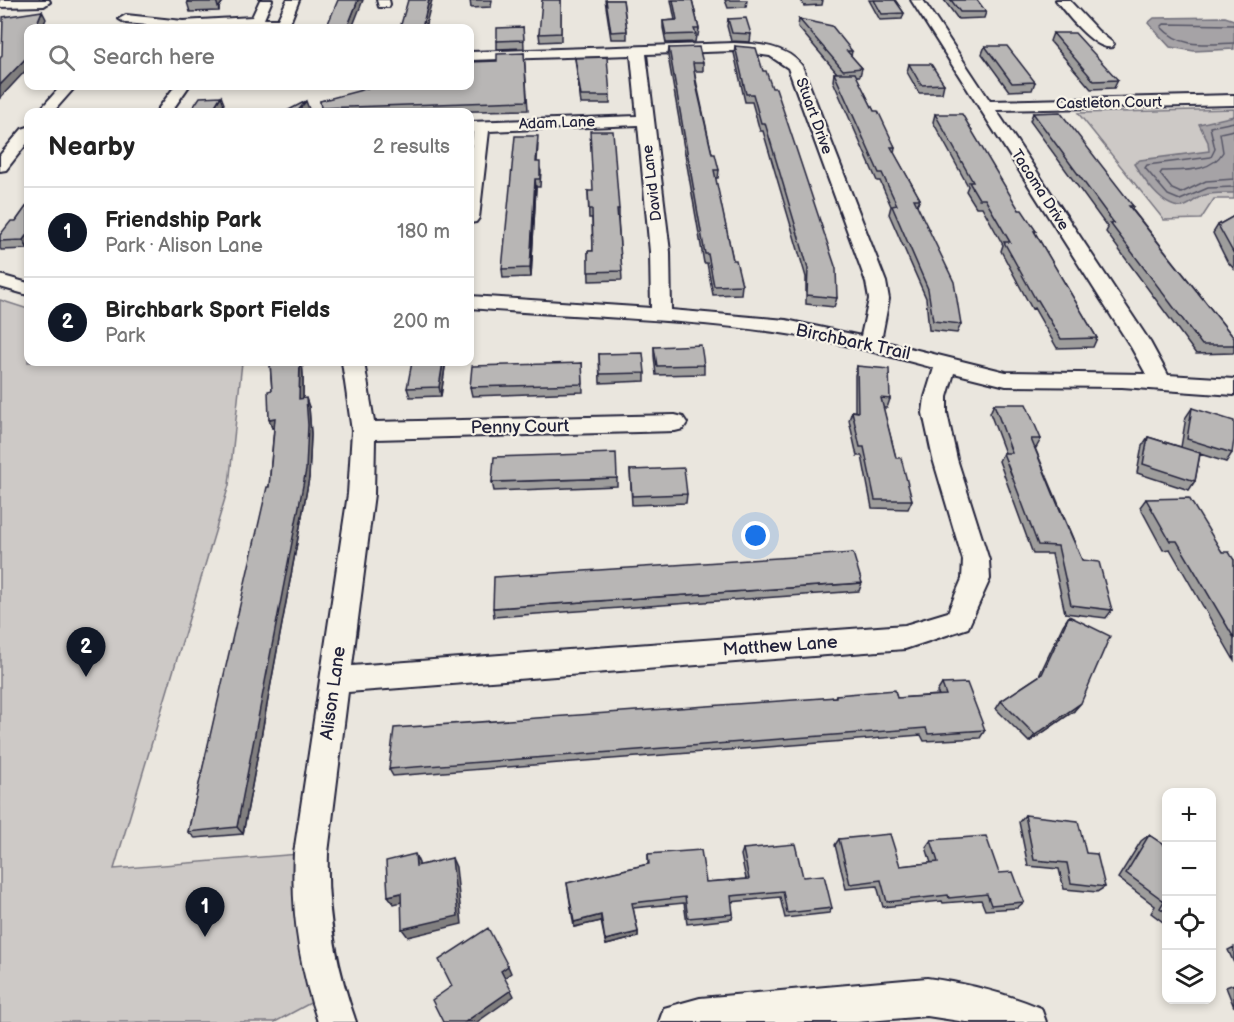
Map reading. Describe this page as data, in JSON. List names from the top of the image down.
{
  "streets": {
    "street": [
      "Castleton Court",
      "Stuart Drive",
      "Adam Lane",
      "David Lane",
      "Tacoma Drive",
      "Birchbark Trail",
      "Penny Court",
      "Matthew Lane",
      "Alison Lane"
    ]
  },
  "crossings": [
    ["Castleton Court", "Tacoma Drive"],
    ["Stuart Drive", "David Lane"],
    ["Stuart Drive", "Birchbark Trail"],
    ["Adam Lane", "David Lane"],
    ["David Lane", "Birchbark Trail"],
    ["Tacoma Drive", "Birchbark Trail"],
    ["Birchbark Trail", "Matthew Lane"],
    ["Penny Court", "Alison Lane"],
    ["Matthew Lane", "Alison Lane"]
  ],
  "page": {
    "search": "Search here",
    "heading": ["Nearby", "2 results"],
    "list": [
      {
        "mark": "1",
        "name": "Friendship Park",
        "note": "Park · Alison Lane",
        "value": "180 m"
      },
      {
        "mark": "2",
        "name": "Birchbark Sport Fields",
        "note": "Park",
        "value": "200 m"
      }
    ],
    "pins": ["2", "1"],
    "map_buttons": ["+", "−"]
  }
}
